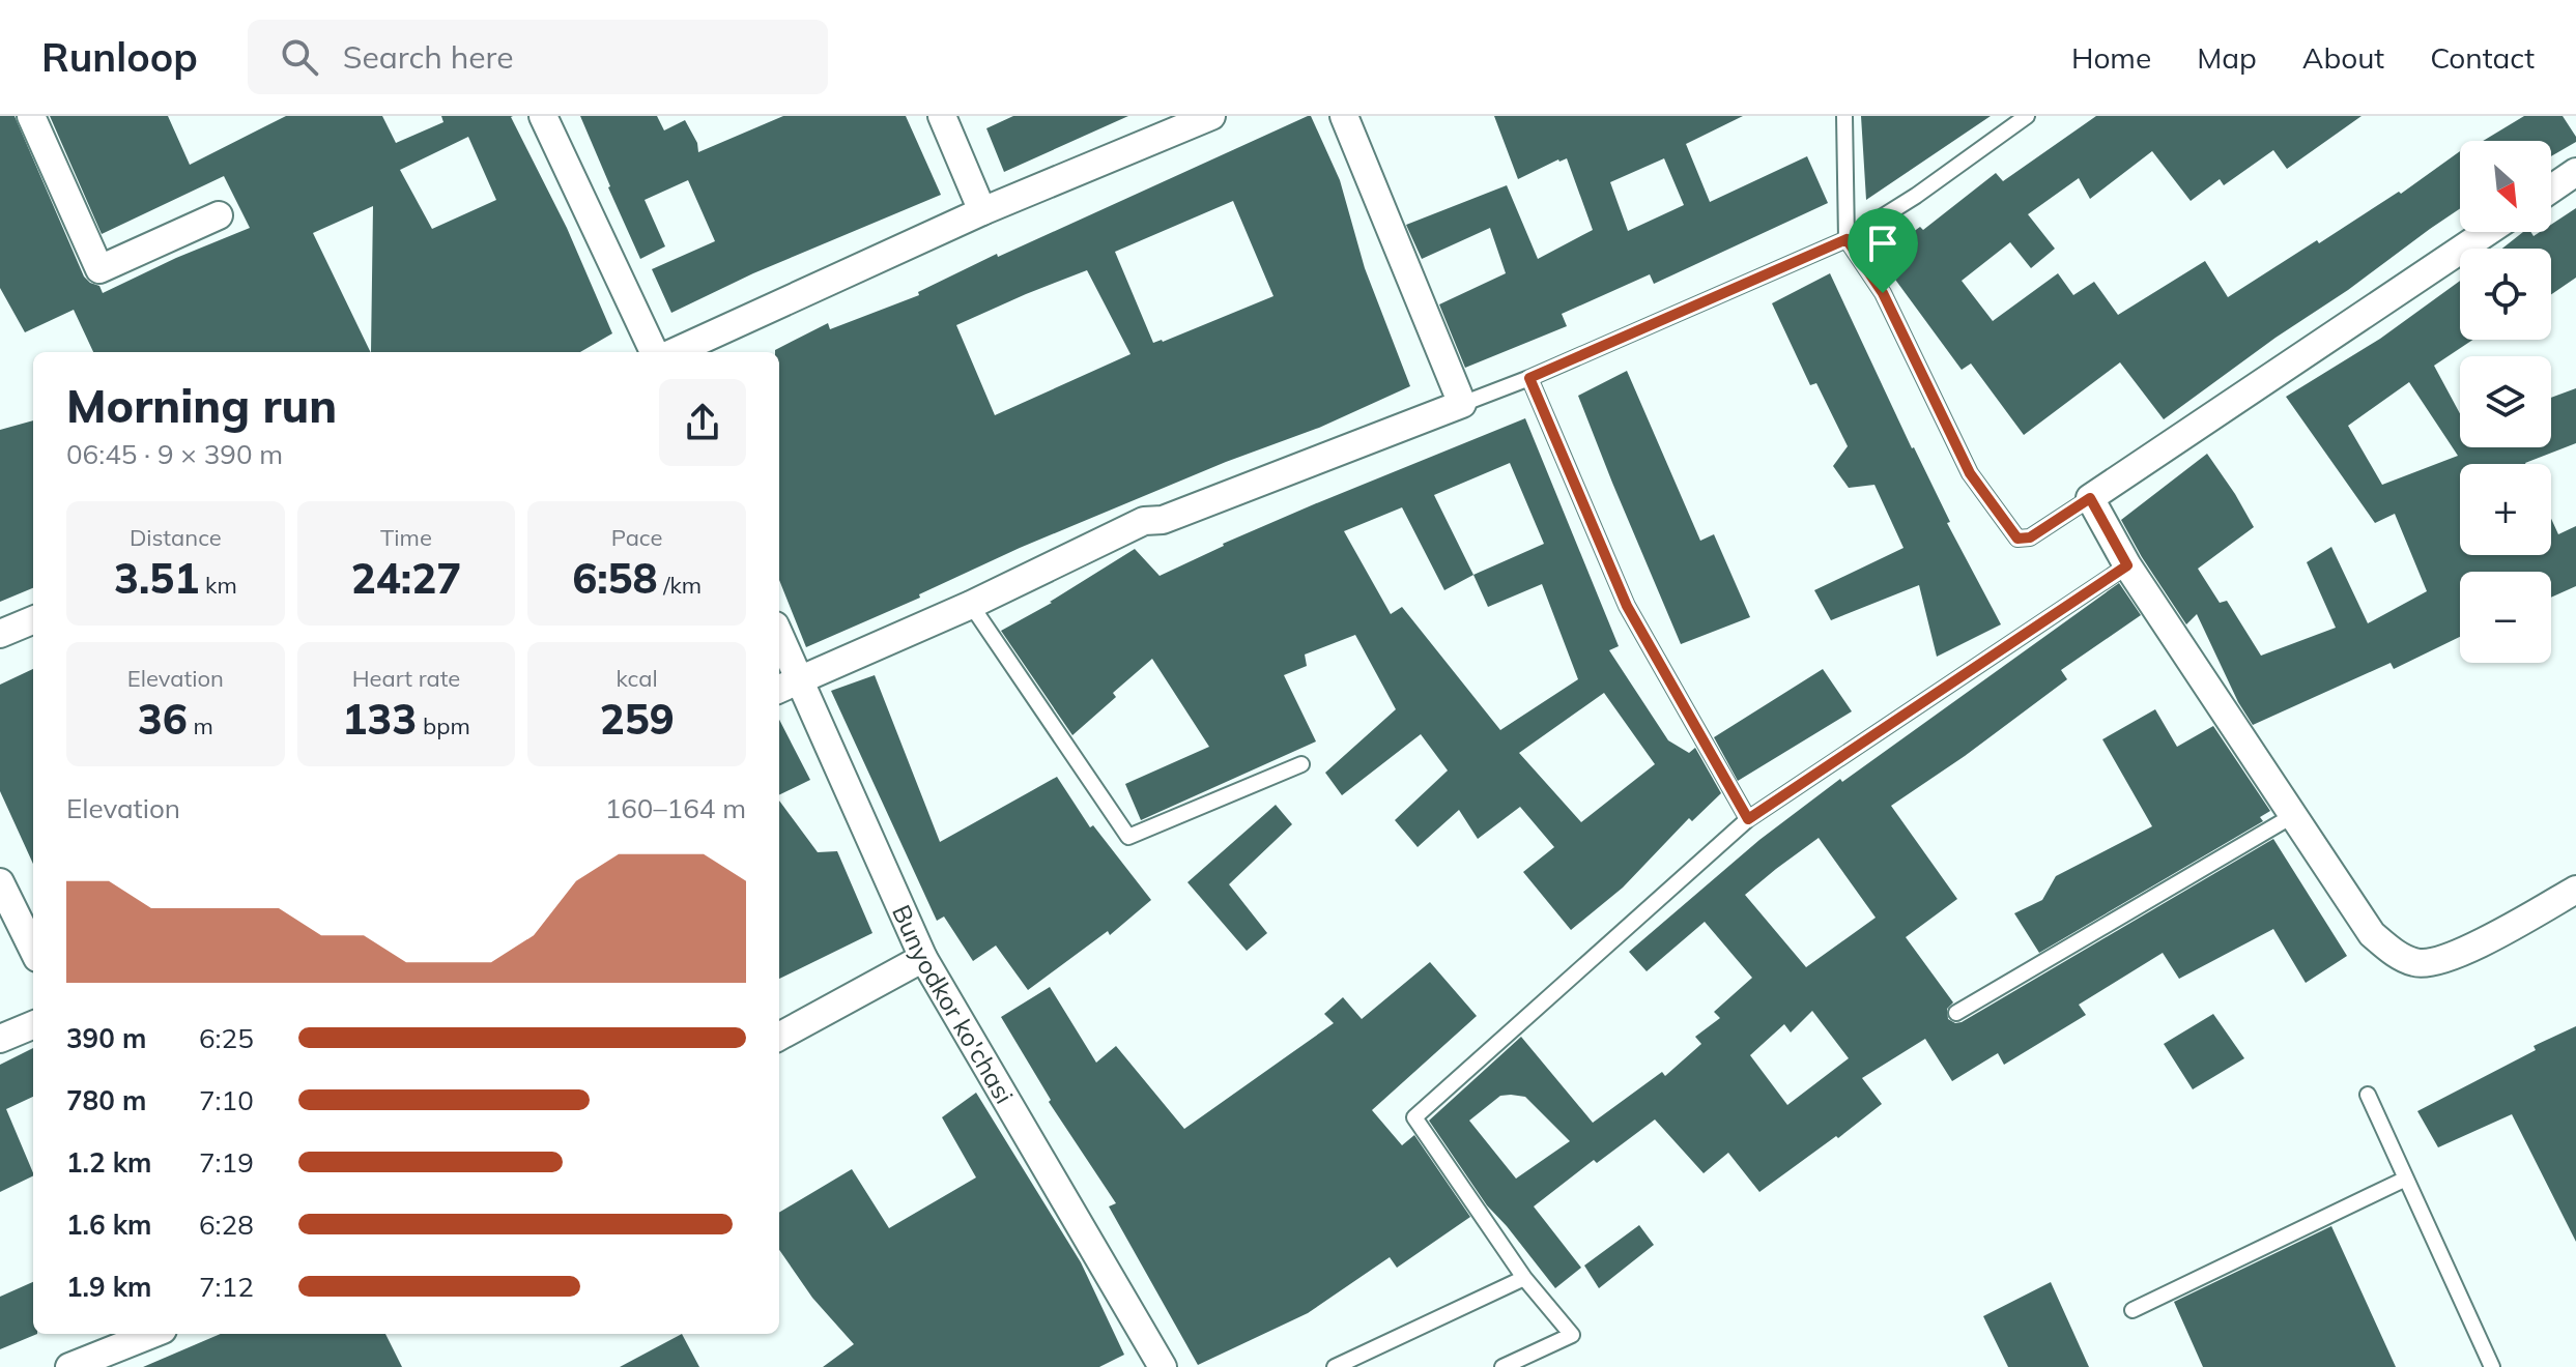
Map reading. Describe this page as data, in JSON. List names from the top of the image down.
{
  "streets": {
    "street": ["Bunyodkor ko'chasi"]
  },
  "north": "bottom right",
  "page": {
    "header": "Runloop",
    "search": "Search here",
    "nav": [
      "Home",
      "Map",
      "About",
      "Contact"
    ],
    "map_buttons": ["+", "−"],
    "heading": ["Morning run", "06:45 · 9 × 390 m"],
    "stats": [
      ["Distance", "3.51 km"],
      ["Time", "24:27"],
      ["Pace", "6:58 /km"],
      ["Elevation", "36 m"],
      ["Heart rate", "133 bpm"],
      ["kcal", "259"]
    ],
    "chart": ["Elevation", "160–164 m"],
    "list": [
      {
        "name": "390 m",
        "note": "6:25"
      },
      {
        "name": "780 m",
        "note": "7:10"
      },
      {
        "name": "1.2 km",
        "note": "7:19"
      },
      {
        "name": "1.6 km",
        "note": "6:28"
      },
      {
        "name": "1.9 km",
        "note": "7:12"
      }
    ]
  }
}
